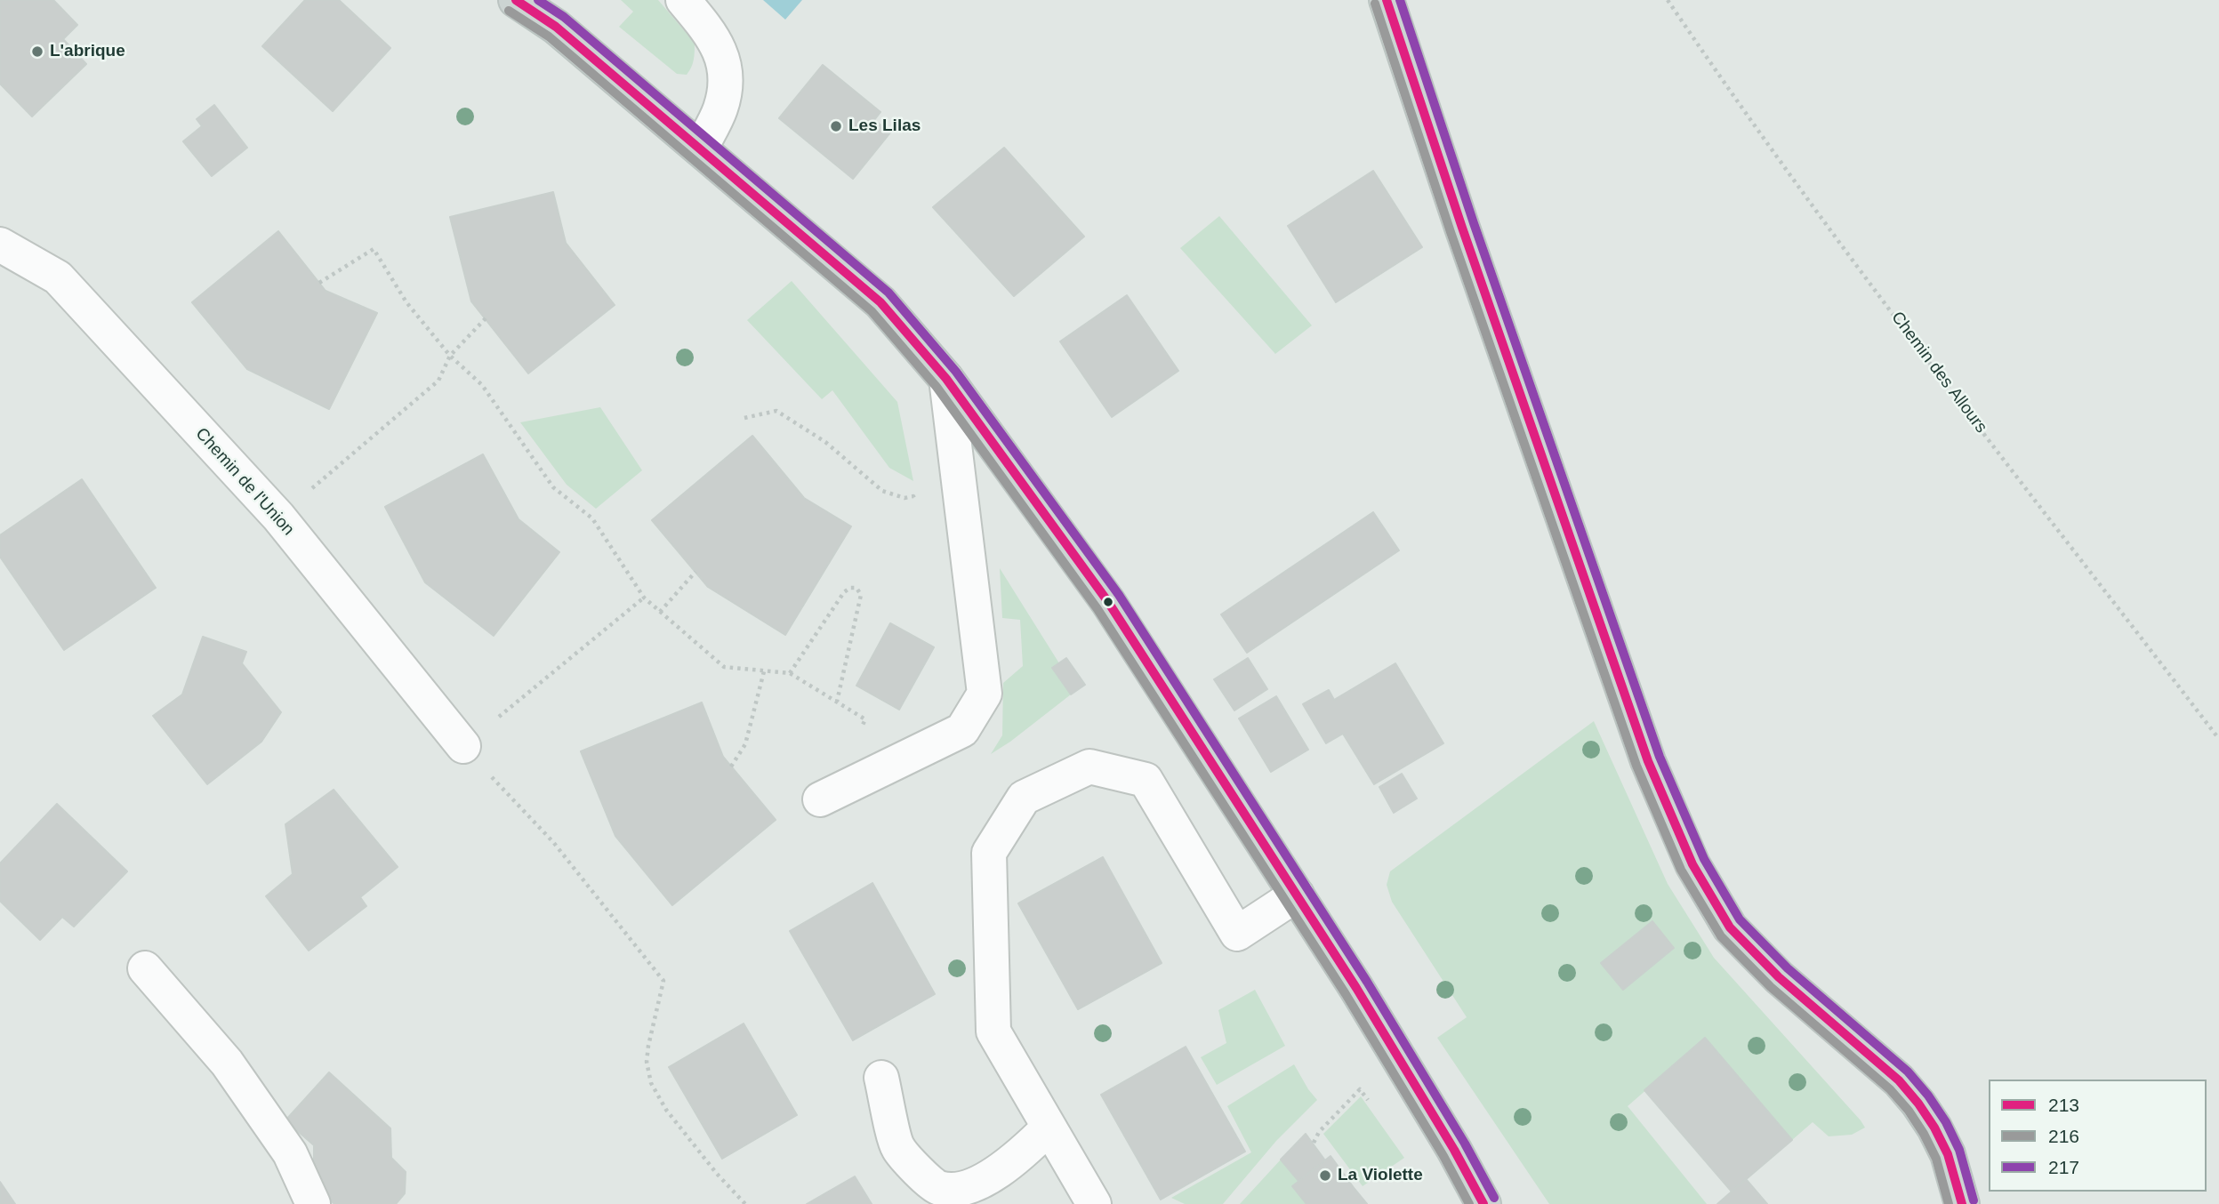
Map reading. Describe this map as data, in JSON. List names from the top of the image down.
{
  "streets": {
    "street": ["Chemin de l'Union"],
    "path": ["Chemin des Allours"]
  },
  "places": ["L'abrique", "Les Lilas", "La Violette"],
  "lines": ["transit line 213", "transit line 217", "transit line 216"],
  "legend": ["213", "216", "217"]
}
